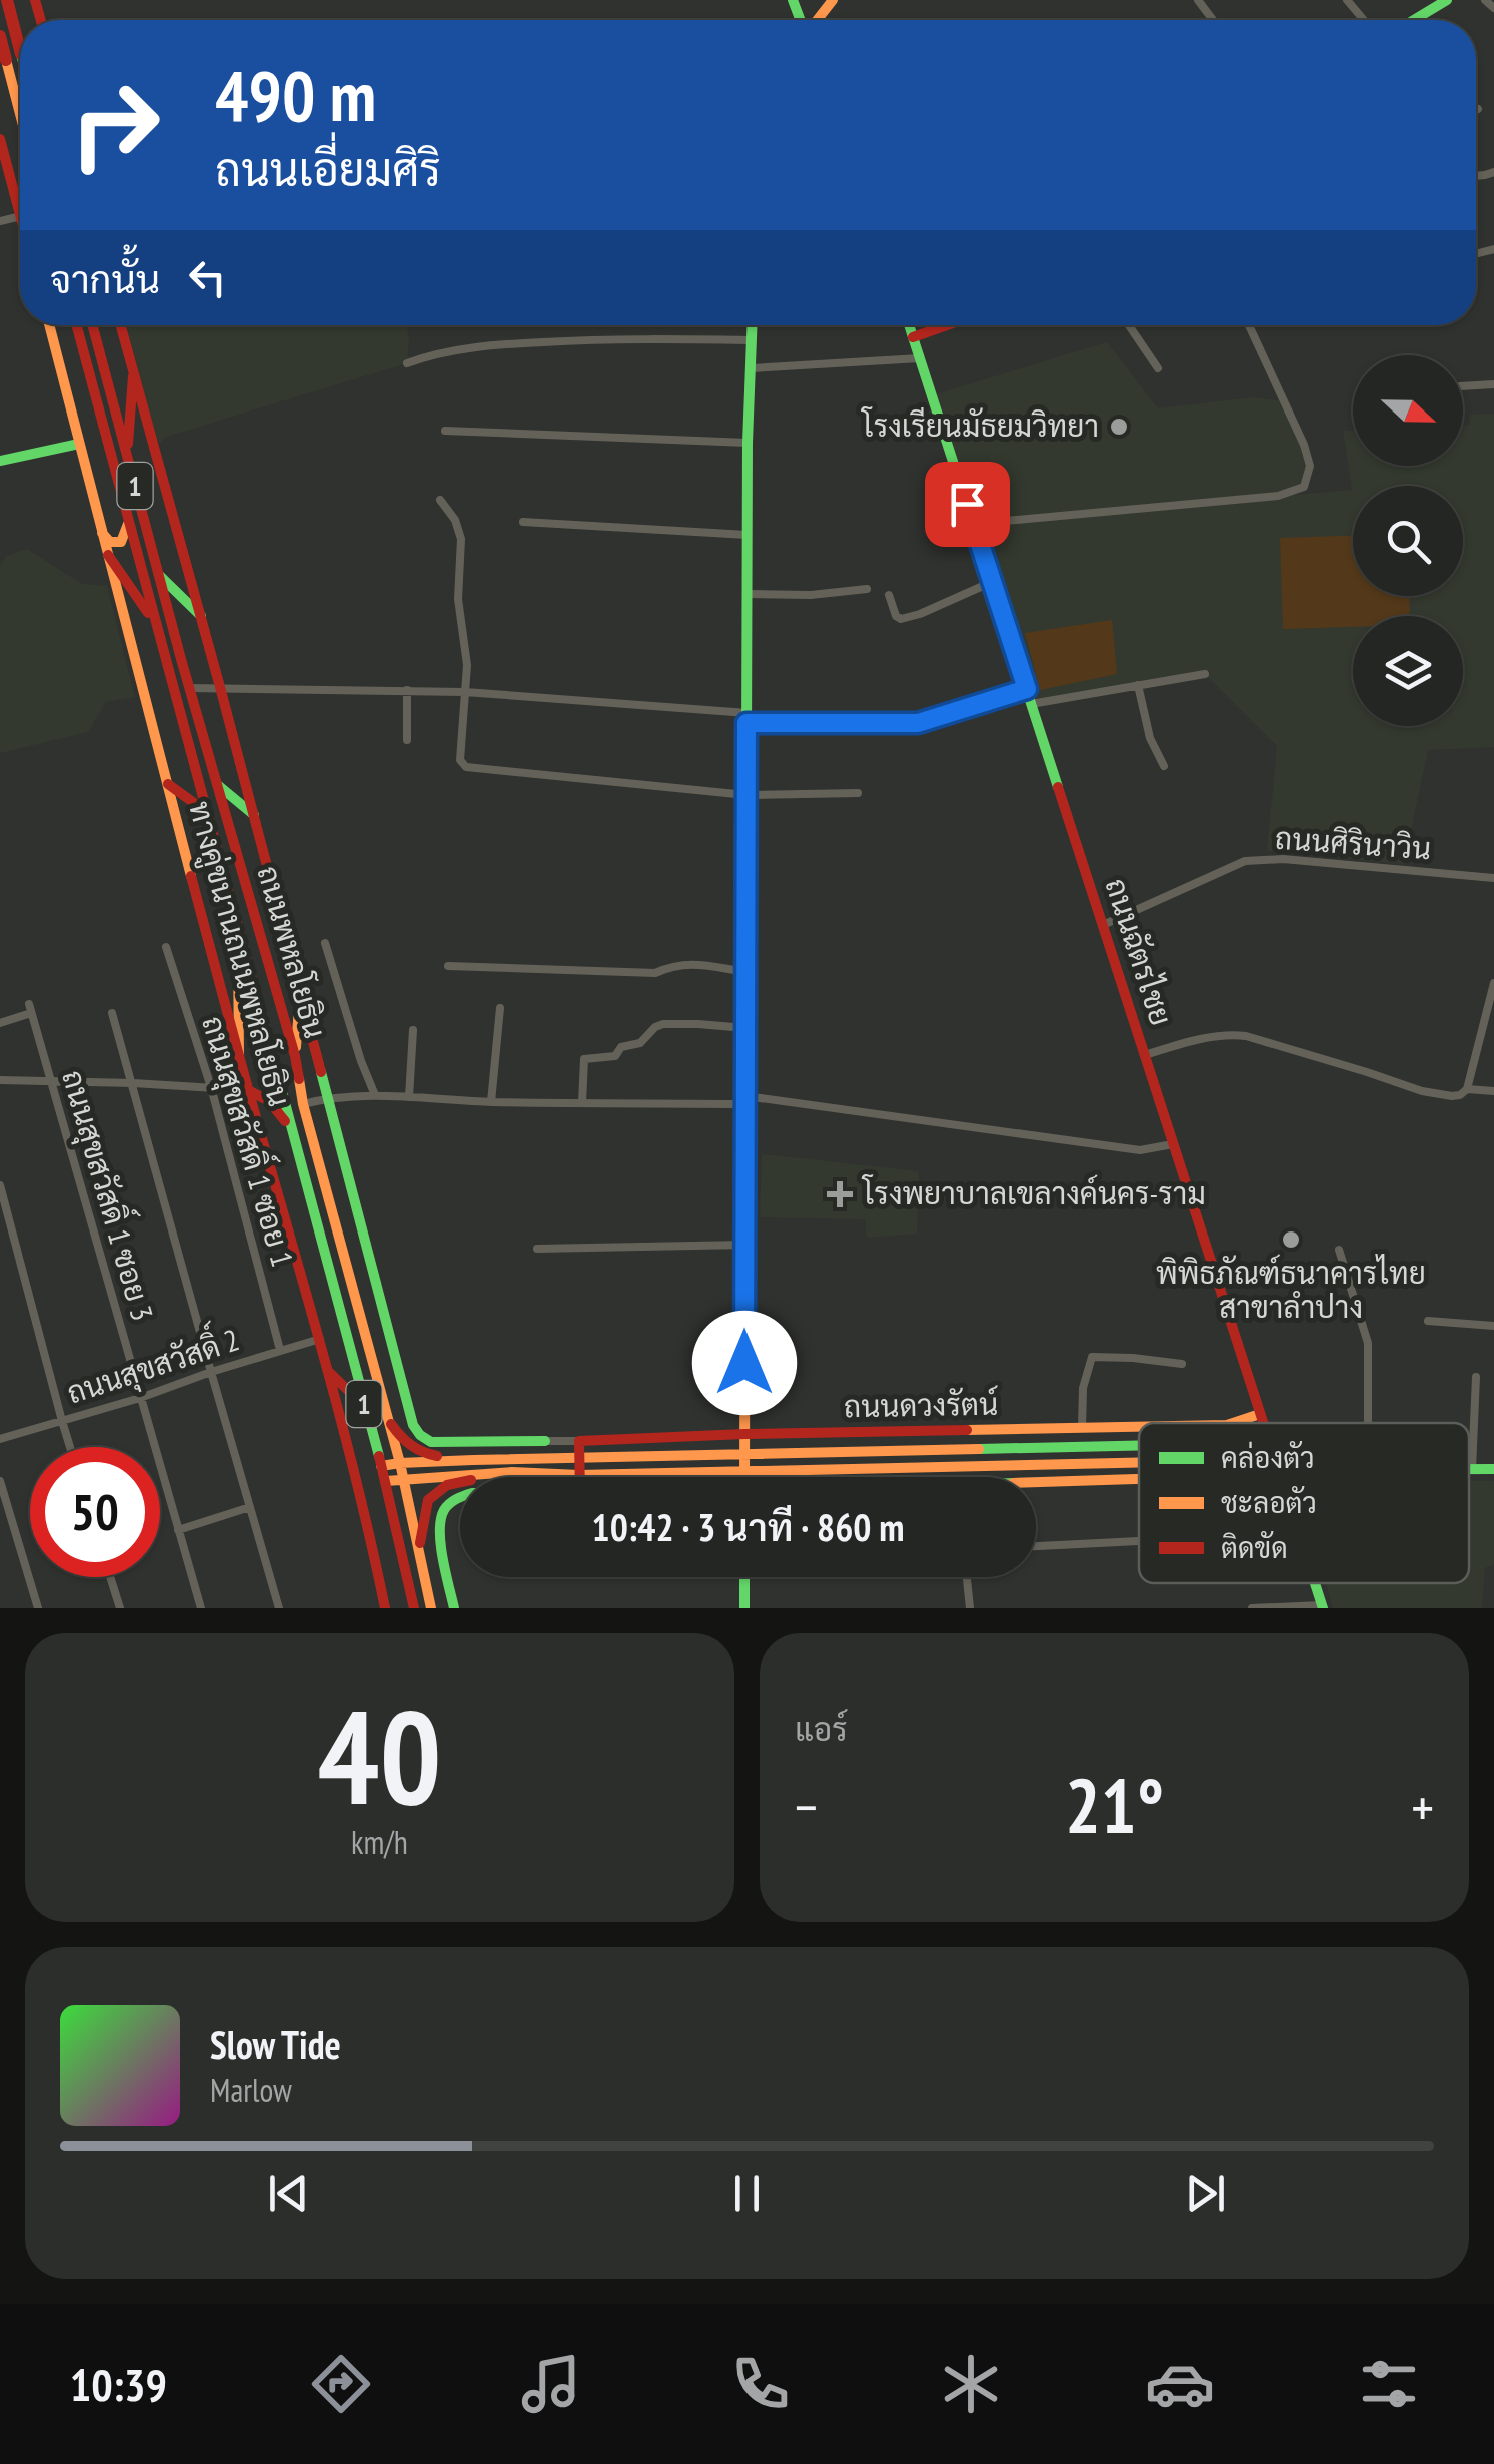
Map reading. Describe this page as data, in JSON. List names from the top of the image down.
{
  "streets": {
    "main road": [
      "1",
      "ถนนพหลโยธิน",
      "ถนนฉัตรไชย",
      "ทางคู่ขนานถนนพหลโยธิน",
      "ถนนดวงรัตน์"
    ],
    "street": [
      "ถนนศิรินาวิน",
      "ถนนสุขสวัสดิ์ 1 ซอย 1",
      "ถนนสุขสวัสดิ์ 1 ซอย 3",
      "ถนนสุขสวัสดิ์ 2"
    ]
  },
  "crossings": [
    ["ถนนศิรินาวิน", "ถนนฉัตรไชย"],
    ["ถนนฉัตรไชย", "ถนนดวงรัตน์"],
    ["ทางคู่ขนานถนนพหลโยธิน", "ถนนสุขสวัสดิ์ 2"],
    ["ถนนสุขสวัสดิ์ 1 ซอย 1", "ถนนสุขสวัสดิ์ 2"],
    ["ถนนสุขสวัสดิ์ 1 ซอย 3", "ถนนสุขสวัสดิ์ 2"]
  ],
  "places": {
    "other": ["โรงเรียนมัธยมวิทยา", "พิพิธภัณฑ์ธนาคารไทย สาขาลำปาง"],
    "health": ["โรงพยาบาลเขลางค์นคร-ราม"]
  },
  "legend": ["คล่องตัว", "ชะลอตัว", "ติดขัด"],
  "north": "right",
  "page": {
    "turn": ["490 m", "ถนนเอี่ยมศิริ"],
    "then": "จากนั้น",
    "limit": "50",
    "trip": "10:42 · 3 นาที · 860 m",
    "tile": [
      ["40", "km/h"],
      "แอร์"
    ],
    "heat": ["−", "21°", "+"],
    "song": ["Slow Tide", "Marlow"],
    "tabs": "10:39"
  }
}
